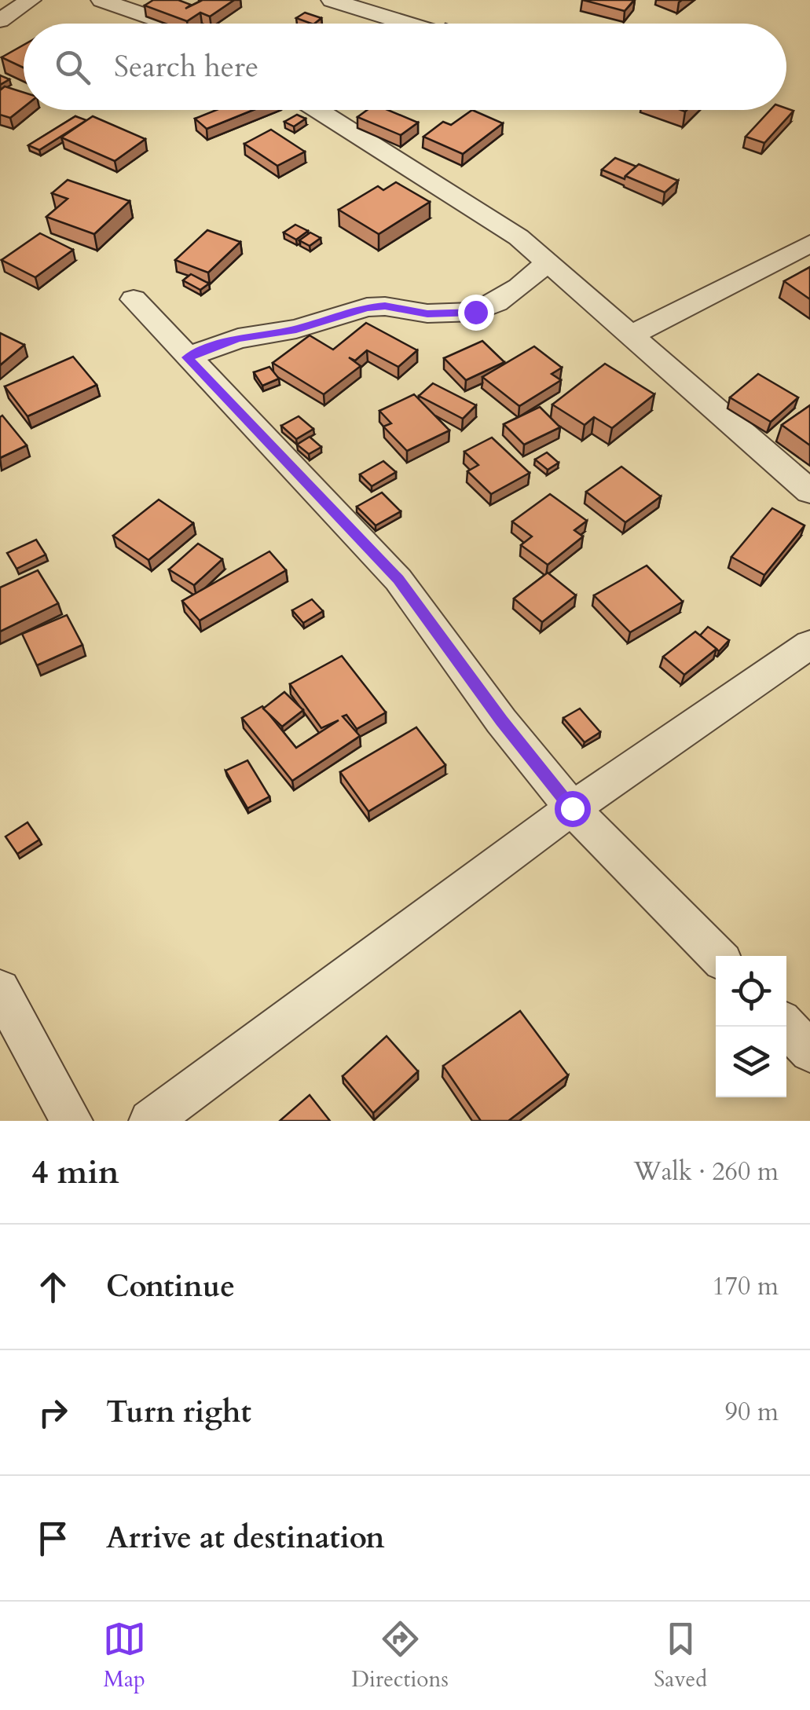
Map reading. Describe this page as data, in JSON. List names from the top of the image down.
{
  "page": {
    "search": "Search here",
    "heading": ["4 min", "Walk · 260 m"],
    "list": [
      ["Continue", "170 m"],
      ["Turn right", "90 m"],
      "Arrive at destination"
    ],
    "nav": ["Map", "Directions", "Saved"]
  }
}
